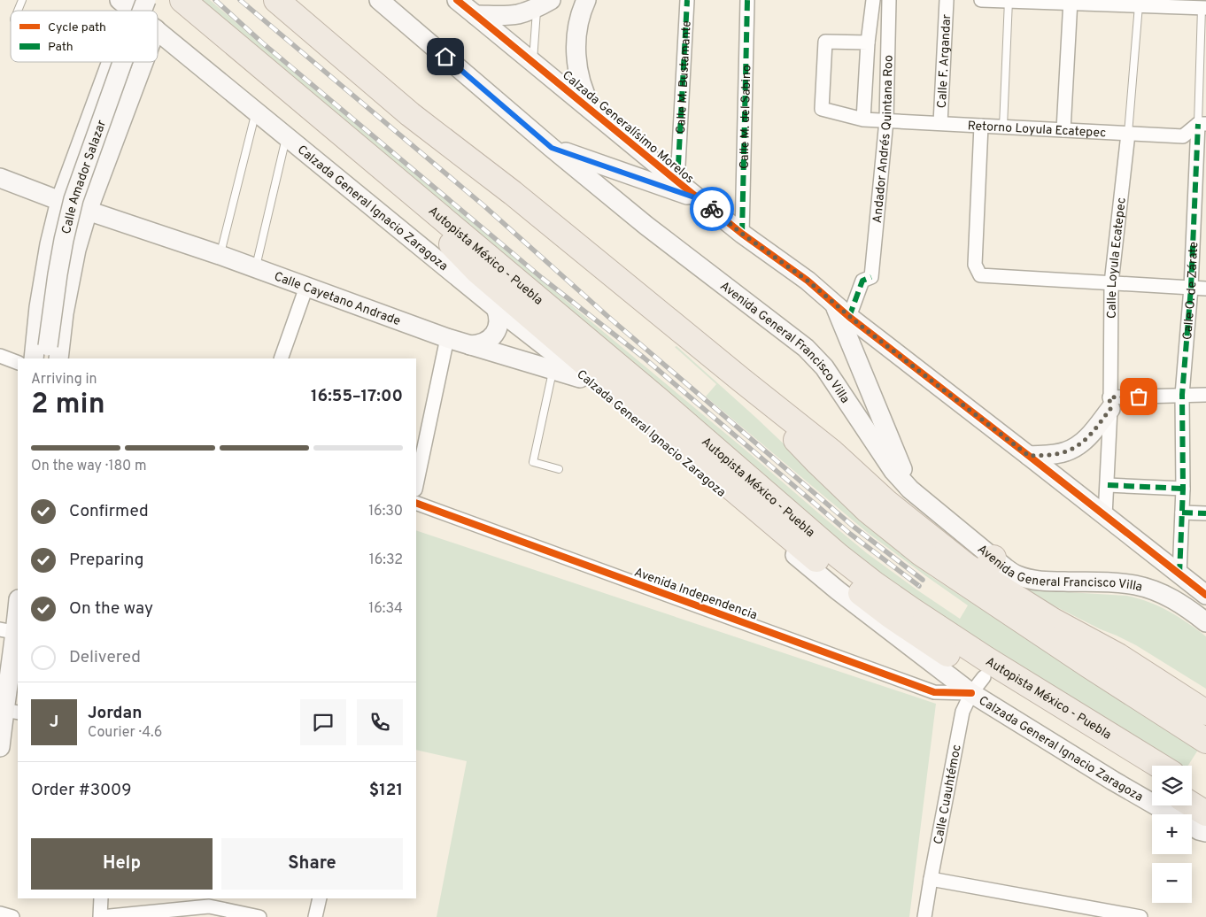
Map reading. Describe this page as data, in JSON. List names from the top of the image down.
{
  "streets": {
    "highway": ["Calzada General Ignacio Zaragoza", "Autopista México - Puebla"],
    "street": [
      "Calle F. Argandar",
      "Calle M. Bustamante",
      "Calle M. del Sabino",
      "Calzada Generalísimo Morelos",
      "Retorno Loyula Ecatepec",
      "Andador Andrés Quintana Roo",
      "Calle Amador Salazar",
      "Calle Loyula Ecatepec",
      "Calle O. de Zárate",
      "Calle Cayetano Andrade",
      "Avenida General Francisco Villa",
      "Avenida Independencia",
      "Calle Cuauhtémoc"
    ]
  },
  "crossings": [
    ["Calle F. Argandar", "Retorno Loyula Ecatepec"],
    ["Calle M. Bustamante", "Calzada Generalísimo Morelos"],
    ["Calle M. del Sabino", "Calzada Generalísimo Morelos"],
    ["Calzada Generalísimo Morelos", "Andador Andrés Quintana Roo"],
    ["Calzada Generalísimo Morelos", "Calle Loyula Ecatepec"],
    ["Calzada Generalísimo Morelos", "Calle O. de Zárate"],
    ["Retorno Loyula Ecatepec", "Andador Andrés Quintana Roo"],
    ["Retorno Loyula Ecatepec", "Calle Loyula Ecatepec"],
    ["Retorno Loyula Ecatepec", "Calle O. de Zárate"],
    ["Calle Amador Salazar", "Calle Cayetano Andrade"],
    ["Calzada General Ignacio Zaragoza", "Calle Cayetano Andrade"],
    ["Calzada General Ignacio Zaragoza", "Avenida Independencia"],
    ["Calzada General Ignacio Zaragoza", "Calle Cuauhtémoc"],
    ["Avenida Independencia", "Calle Cuauhtémoc"]
  ],
  "legend": ["Cycle path", "Path"],
  "page": {
    "heading": ["2 min", "Arriving in", "16:55–17:00"],
    "panel": [
      "Jordan",
      "Courier · 4.6",
      "Order #3009",
      "$121"
    ],
    "bar": "On the way · 180 m",
    "list": [
      ["Confirmed", "16:30"],
      ["Preparing", "16:32"],
      ["On the way", "16:34"],
      "Delivered"
    ],
    "round": "J",
    "map_buttons": ["+", "−"],
    "buttons": ["Help", "Share"]
  }
}
